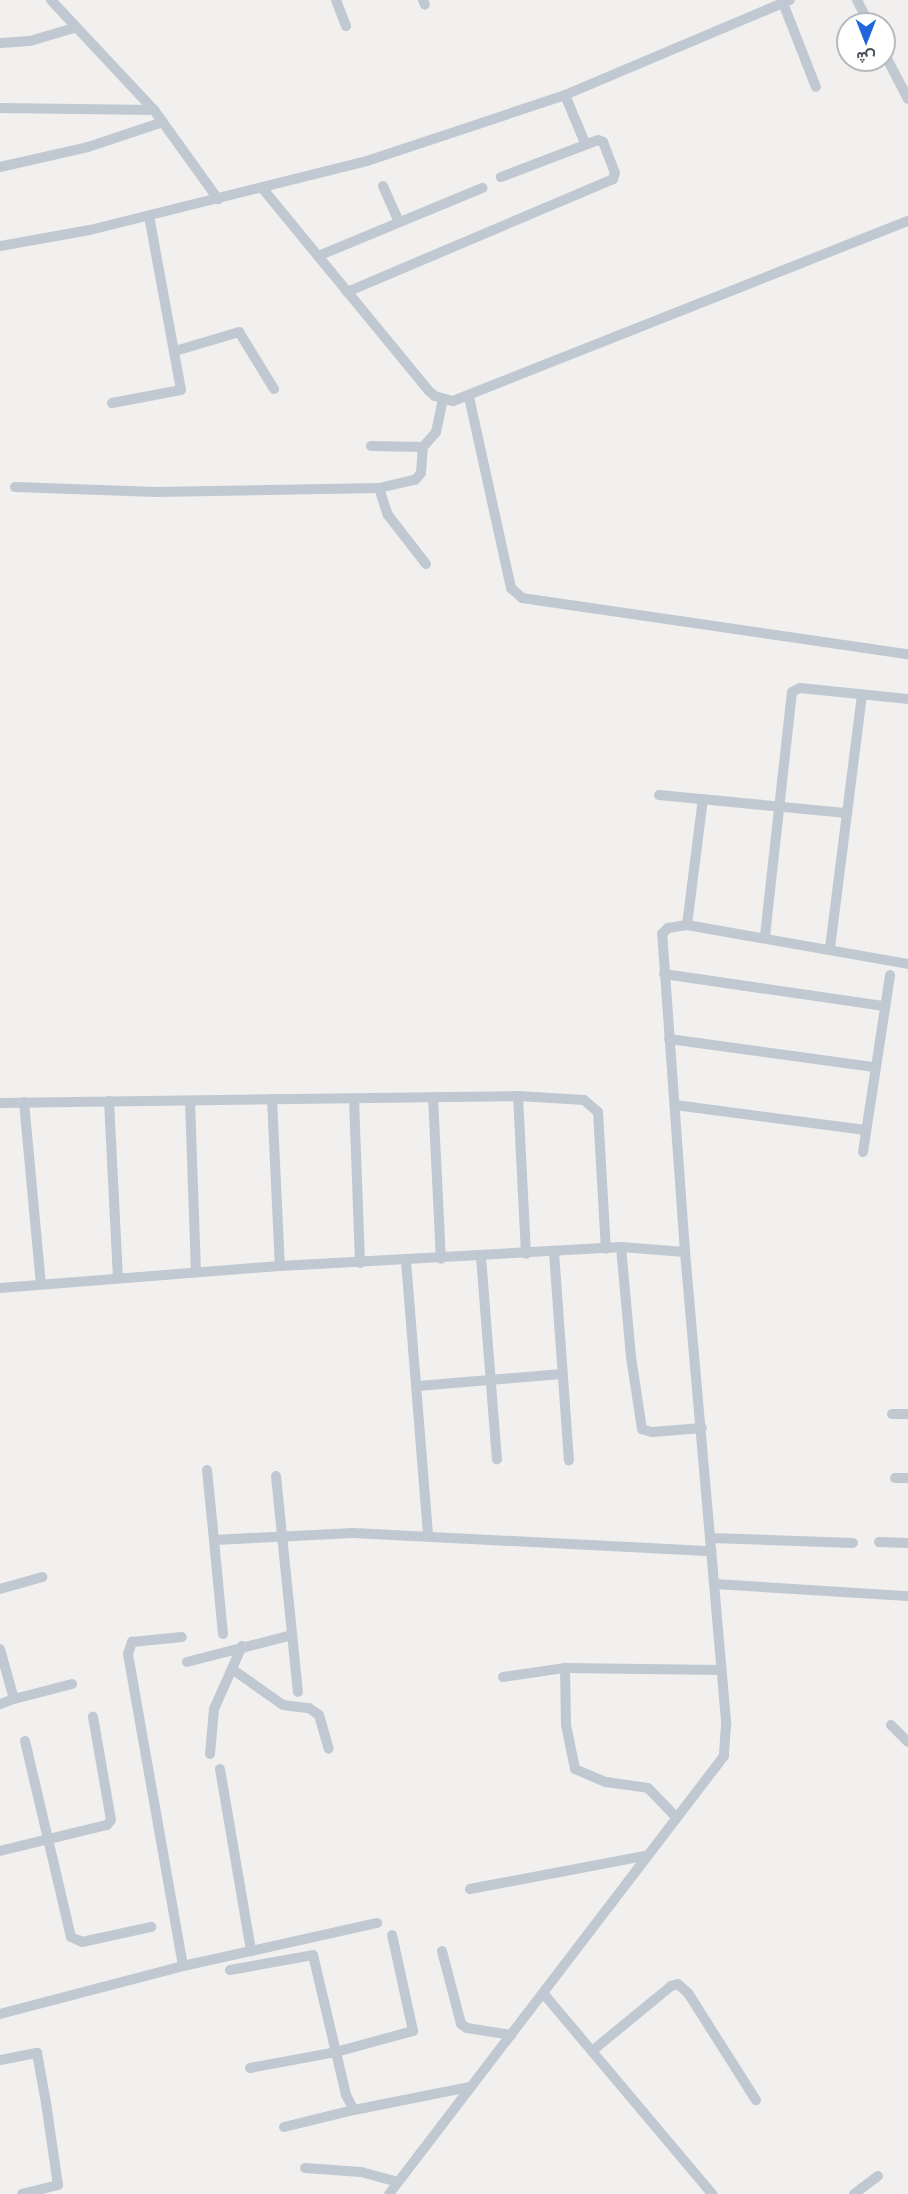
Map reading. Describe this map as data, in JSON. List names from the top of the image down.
{
  "north": "bottom"
}
